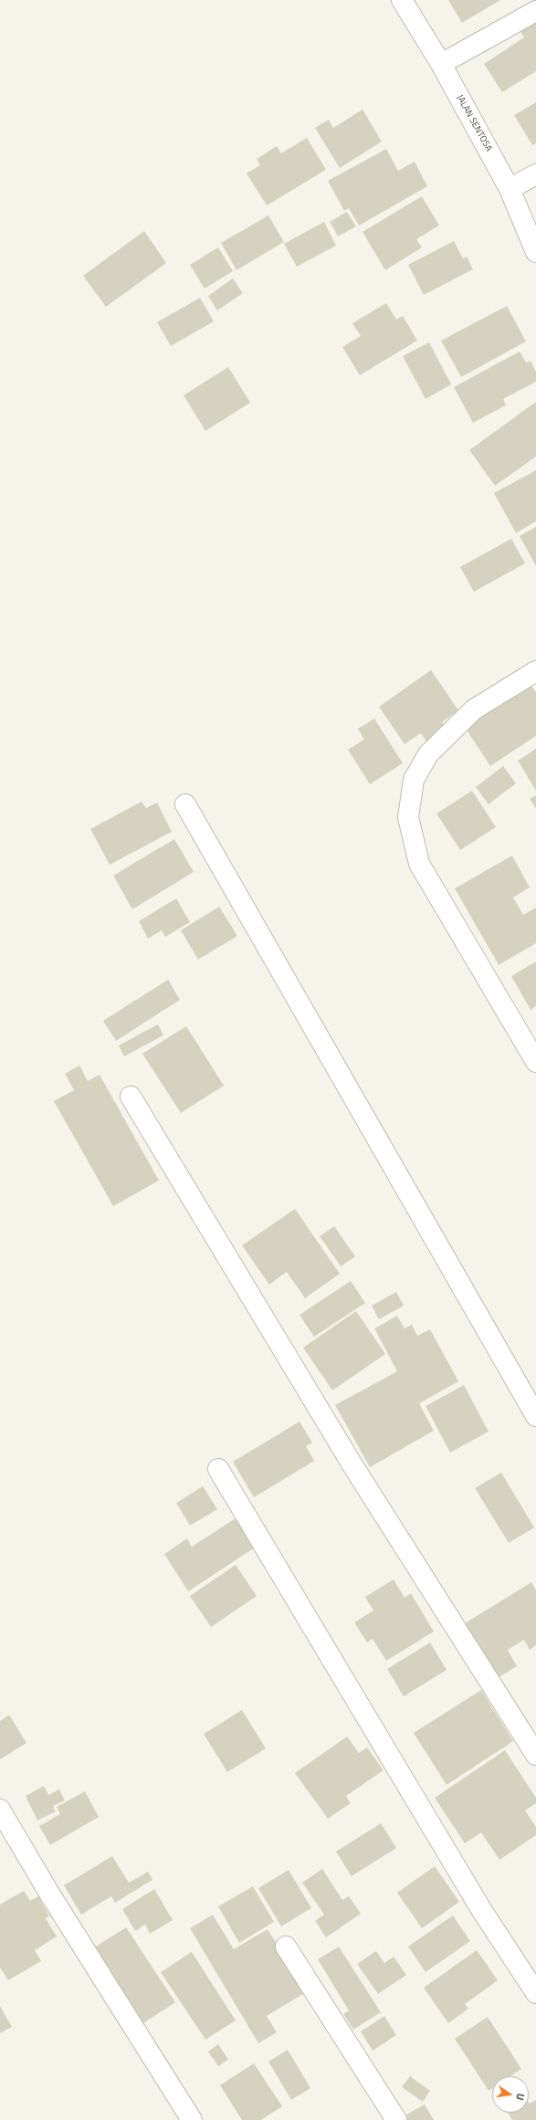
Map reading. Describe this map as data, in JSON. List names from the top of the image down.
{
  "streets": {
    "street": ["JALAN SENTOSA"]
  },
  "north": "right"
}
